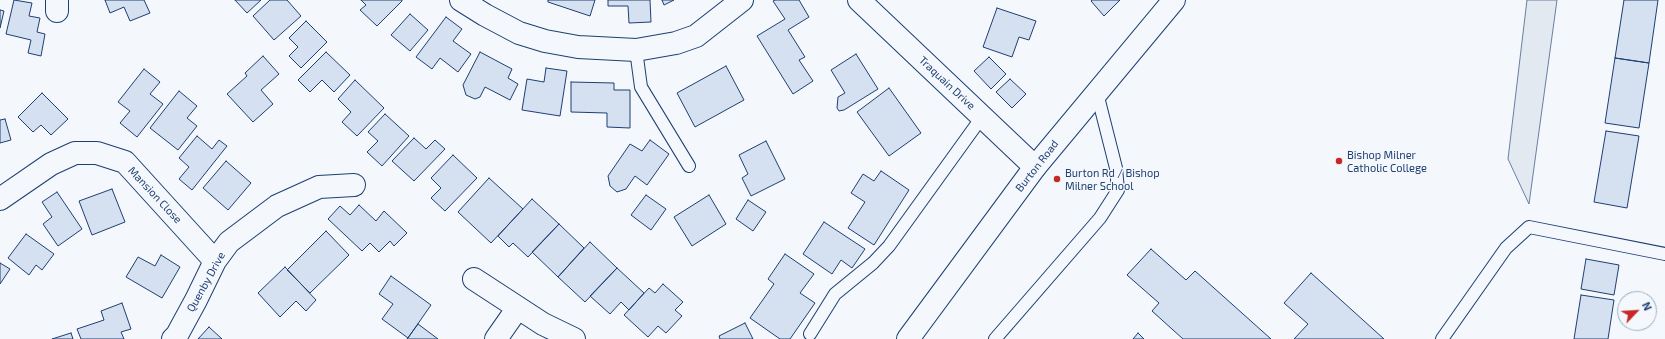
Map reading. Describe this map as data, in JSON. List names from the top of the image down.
{
  "streets": {
    "street": [
      "Traquain Drive",
      "Burton Road",
      "Mansion Close",
      "Quenby Drive"
    ]
  },
  "crossings": [
    ["Traquain Drive", "Burton Road"],
    ["Mansion Close", "Quenby Drive"]
  ],
  "places": ["Bishop Milner Catholic College", "Burton Rd / Bishop Milner School"],
  "north": "top right"
}
